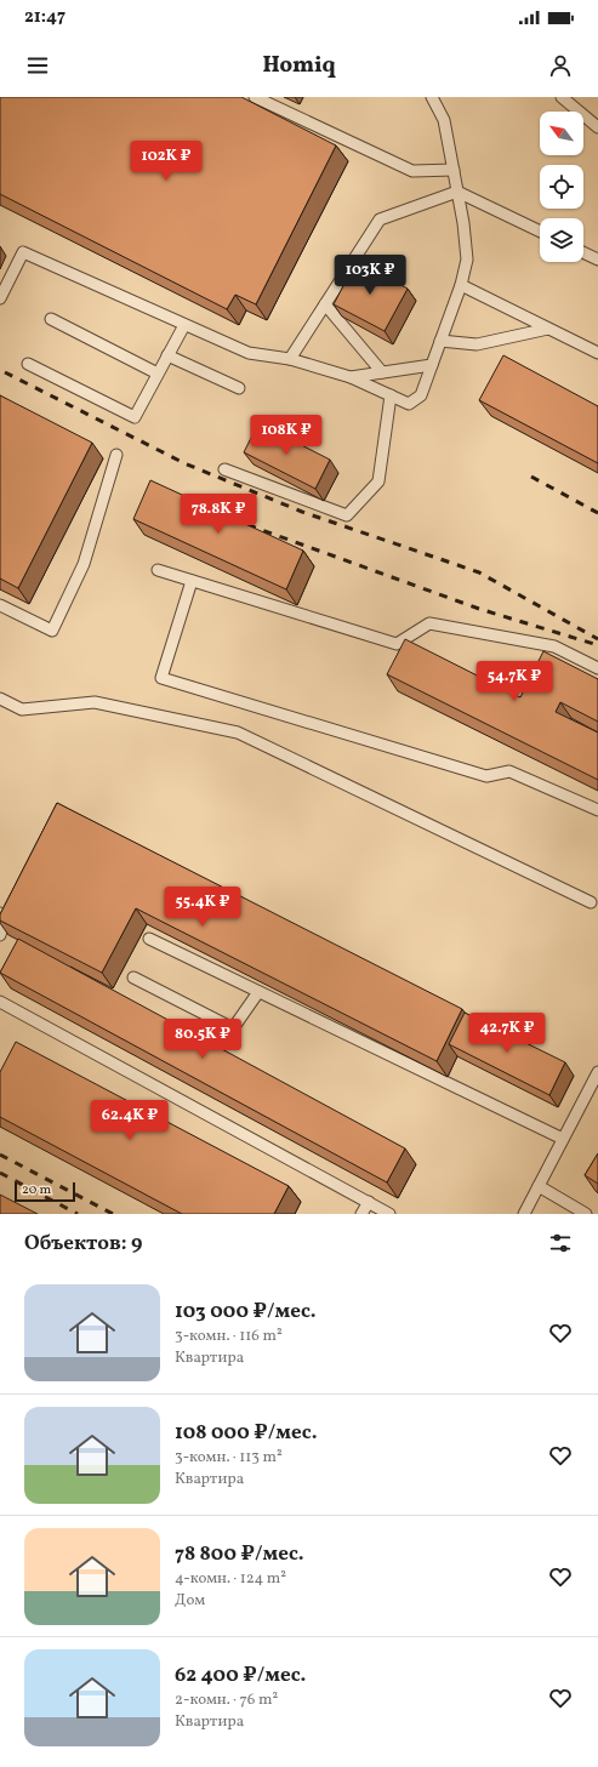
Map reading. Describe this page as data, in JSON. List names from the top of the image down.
{
  "scale_bar": "20 m",
  "north": "top left",
  "page": {
    "status": "21:47",
    "header": "Homiq",
    "price": [
      "102K ₽",
      "103K ₽",
      "108K ₽",
      "78.8K ₽",
      "54.7K ₽",
      "55.4K ₽",
      "42.7K ₽",
      "80.5K ₽",
      "62.4K ₽"
    ],
    "scale": "20 m",
    "heading": "Объектов: 9",
    "list": [
      {
        "name": "103 000 ₽/мес.",
        "note": "3-комн. · 116 m² · Квартира"
      },
      {
        "name": "108 000 ₽/мес.",
        "note": "3-комн. · 113 m² · Квартира"
      },
      {
        "name": "78 800 ₽/мес.",
        "note": "4-комн. · 124 m² · Дом"
      },
      {
        "name": "62 400 ₽/мес.",
        "note": "2-комн. · 76 m² · Квартира"
      }
    ]
  }
}
